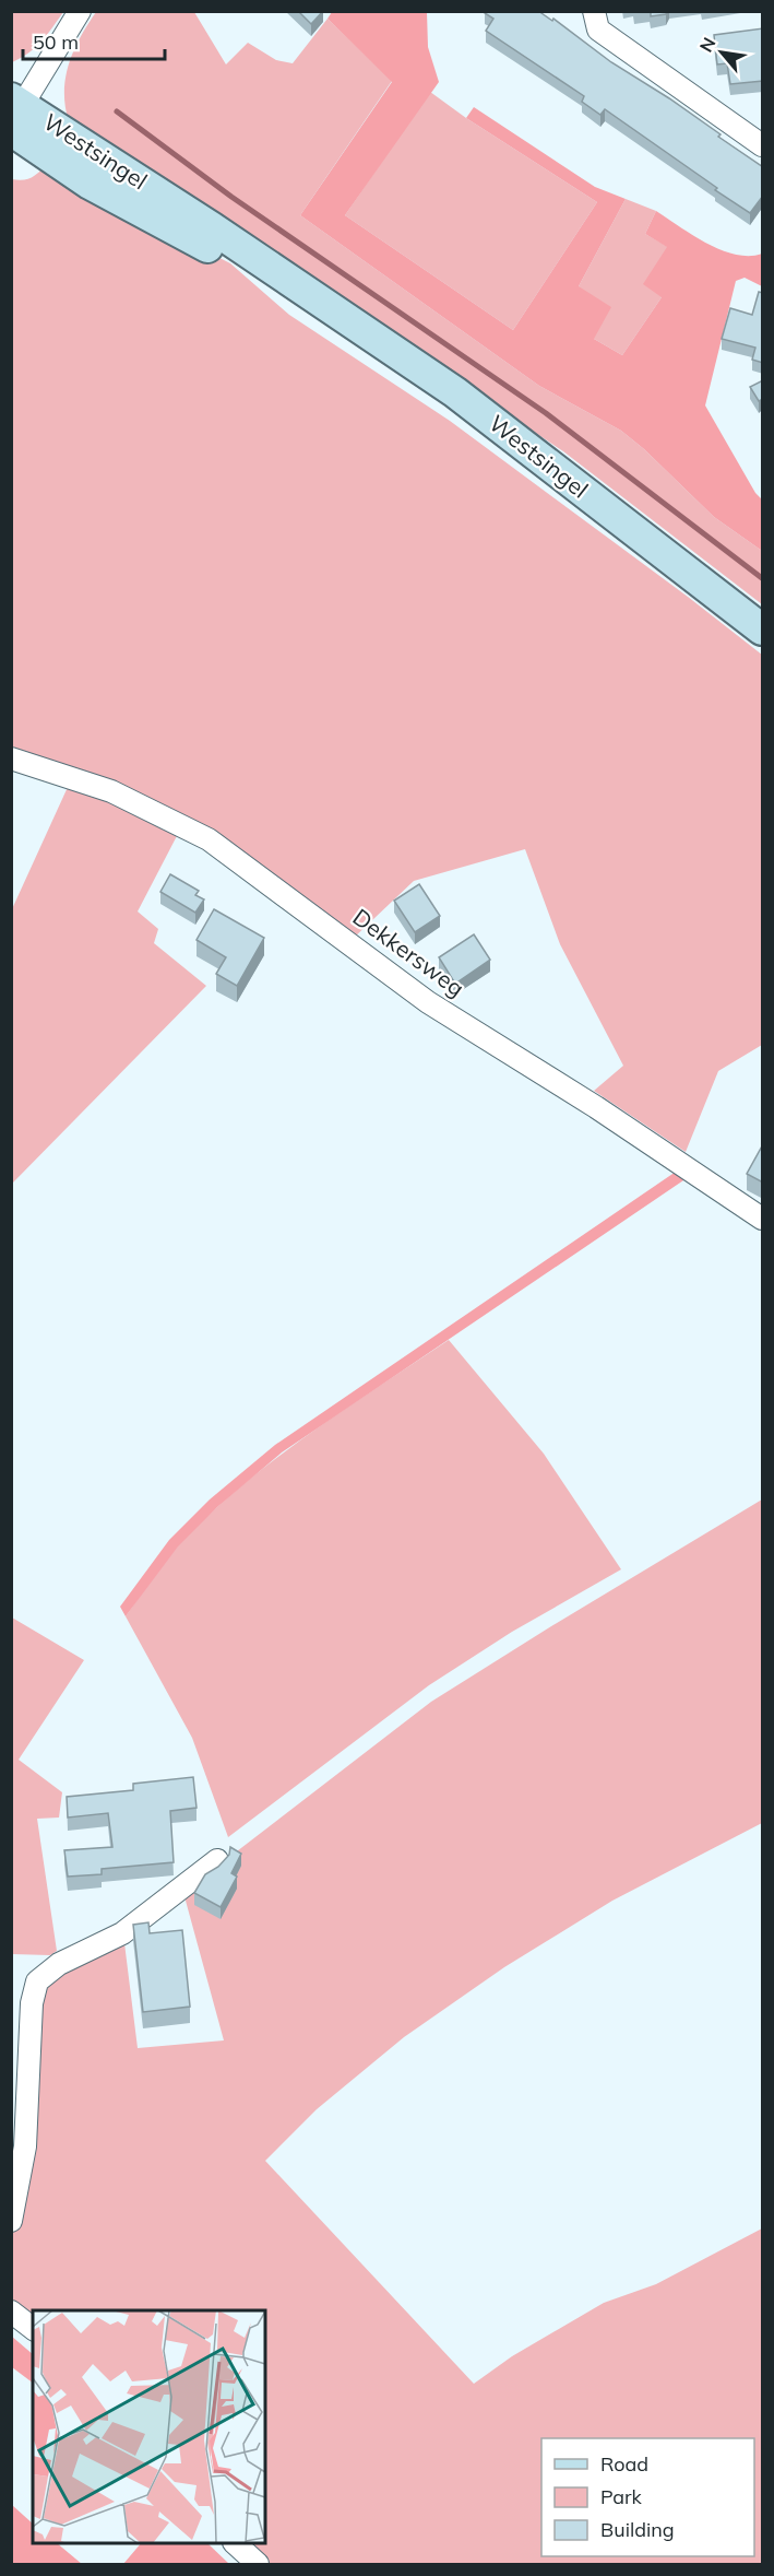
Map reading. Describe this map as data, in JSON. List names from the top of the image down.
{
  "streets": {
    "main road": ["Westsingel"],
    "street": ["Dekkersweg"]
  },
  "legend": ["Road", "Park", "Building"],
  "scale_bar": "50 m",
  "north": "top left"
}
